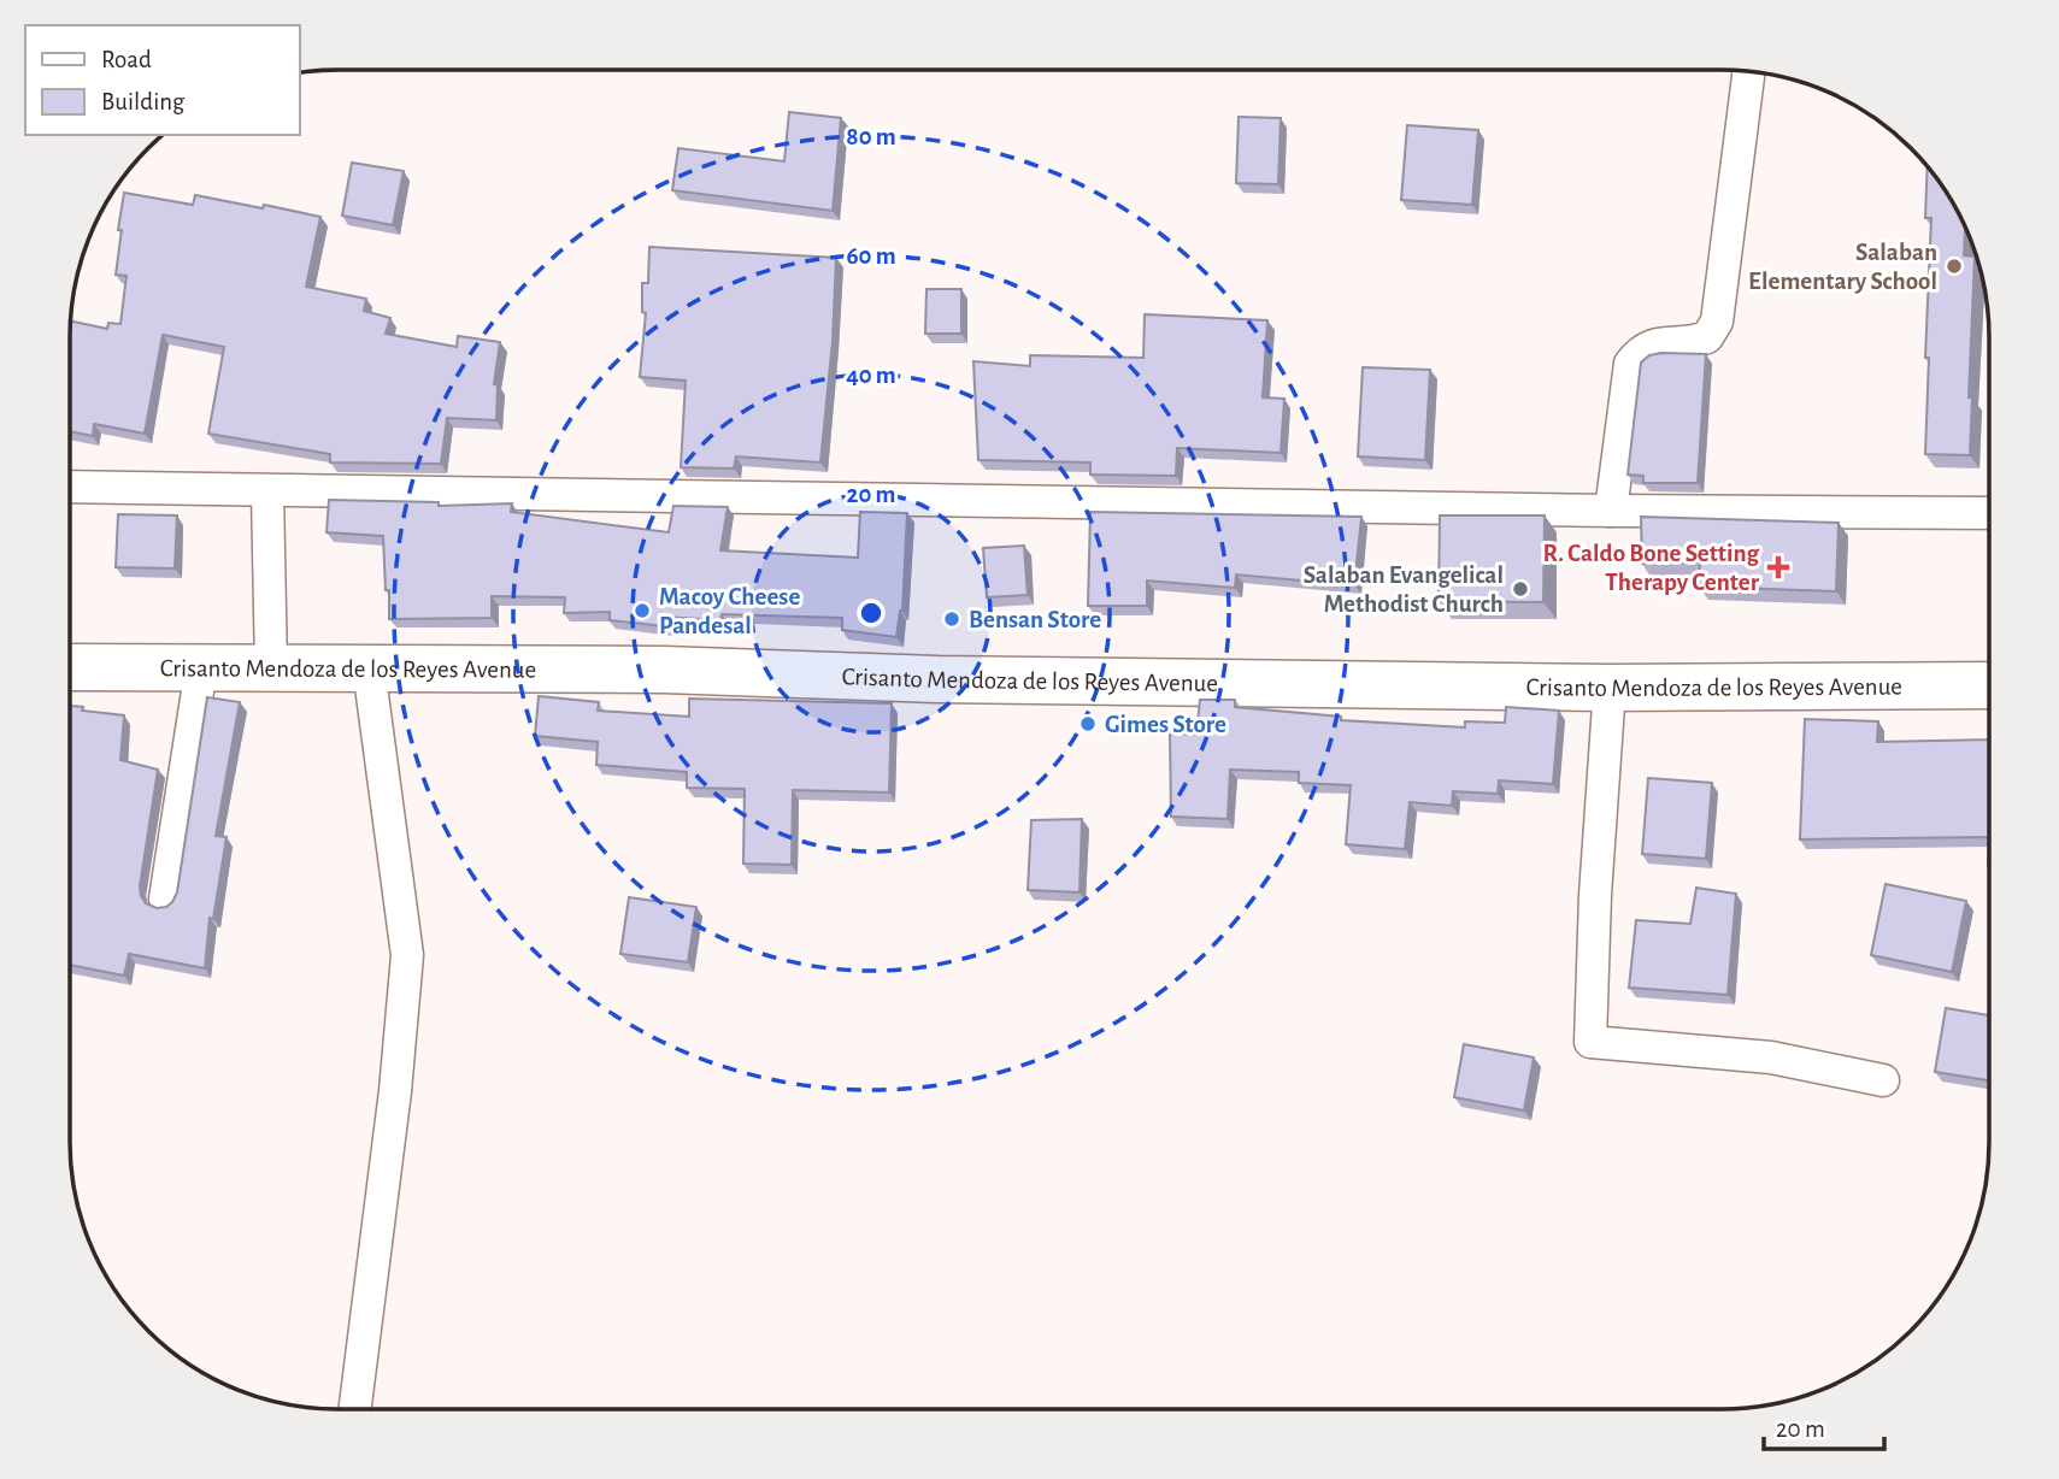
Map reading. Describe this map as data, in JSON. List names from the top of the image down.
{
  "streets": {
    "main road": ["Crisanto Mendoza de los Reyes Avenue"]
  },
  "places": {
    "other": [
      "Salaban Elementary School",
      "Salaban Evangelical Methodist Church",
      "Macoy Cheese Pandesal",
      "Bensan Store",
      "Gimes Store"
    ],
    "health": ["R. Caldo Bone Setting Therapy Center"]
  },
  "legend": ["Road", "Building"],
  "scale_bar": "20 m",
  "rings": [
    "80 m",
    "60 m",
    "40 m",
    "20 m"
  ]
}
